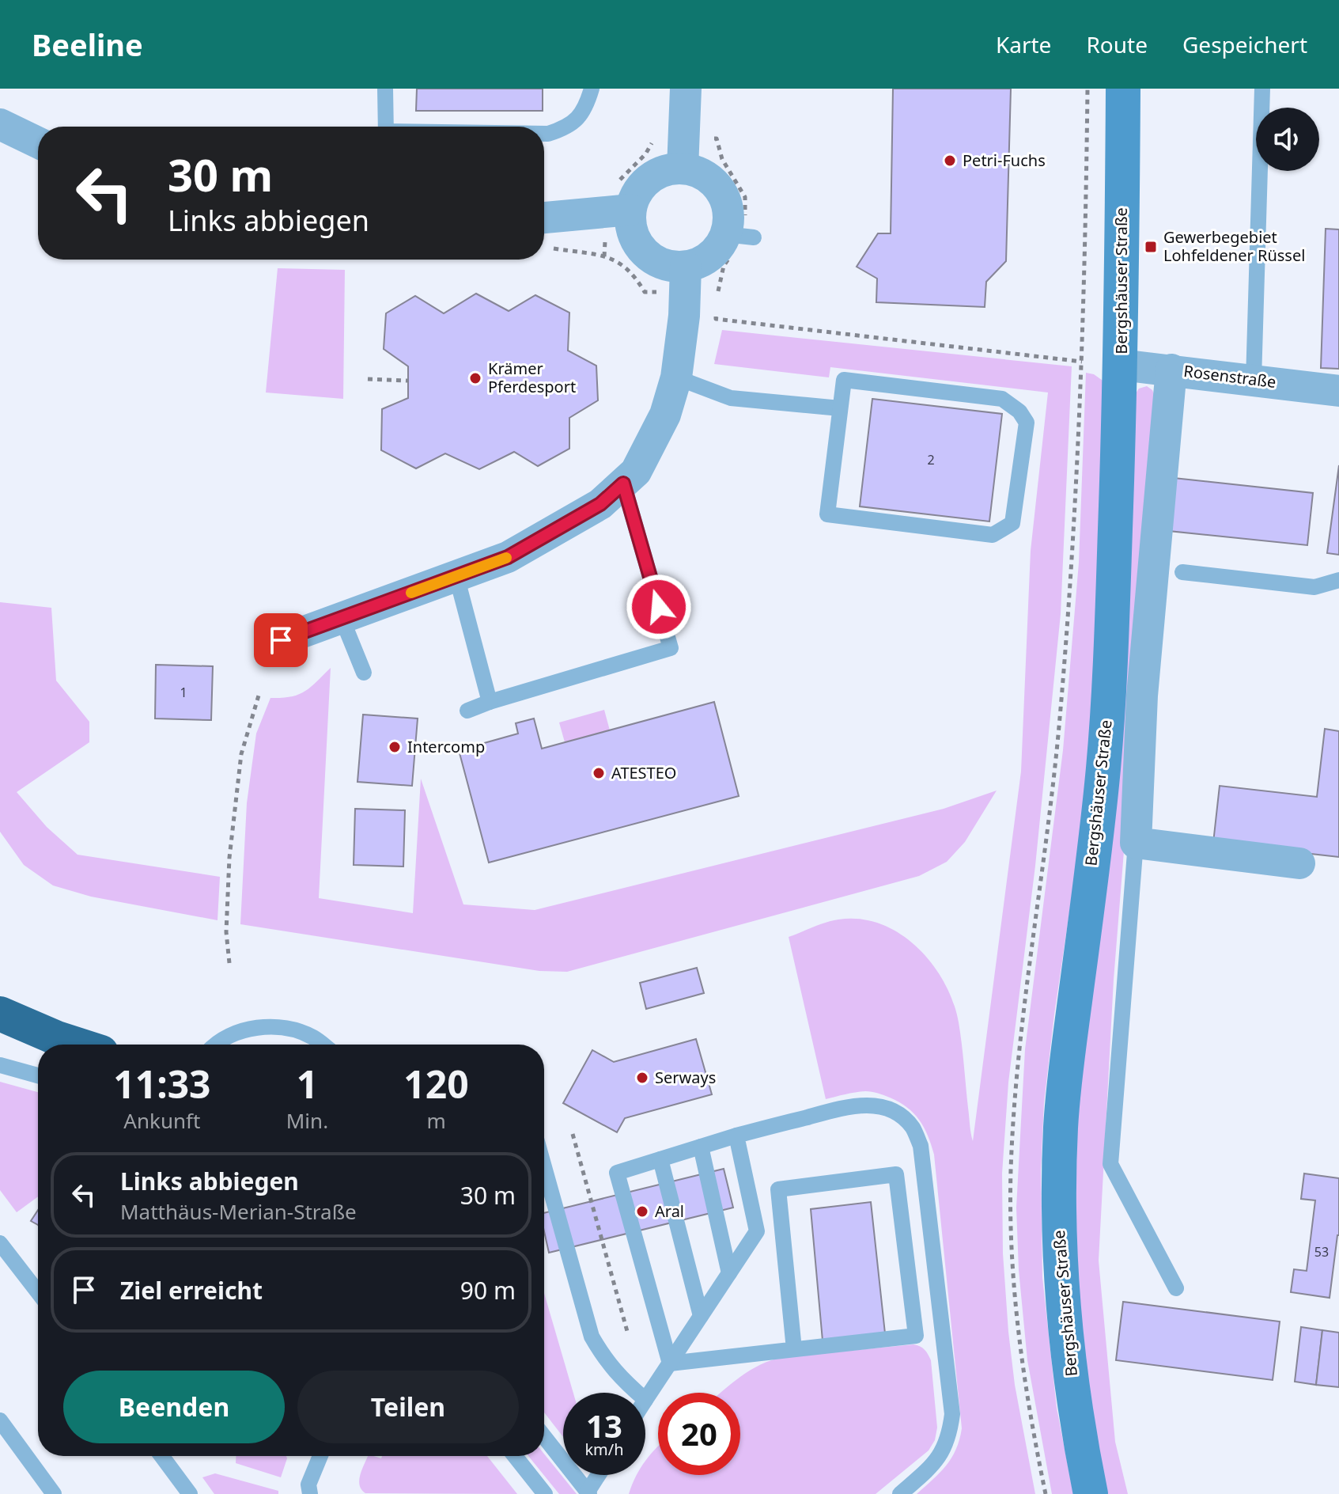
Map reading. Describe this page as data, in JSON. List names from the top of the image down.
{
  "streets": {
    "main road": ["Bergshäuser Straße"],
    "street": ["Rosenstraße"]
  },
  "crossings": [
    ["Bergshäuser Straße", "Rosenstraße"]
  ],
  "places": {
    "other": [
      "Petri-Fuchs",
      "Krämer Pferdesport",
      "Intercomp",
      "ATESTEO",
      "Serways",
      "Aral"
    ],
    "transit": ["Gewerbegebiet Lohfeldener Rüssel"]
  },
  "house_numbers": ["2", "1", "53"],
  "page": {
    "header": "Beeline",
    "nav": ["Karte", "Route", "Gespeichert"],
    "turn": ["30 m", "Links abbiegen"],
    "eta": [
      "11:33",
      "Ankunft",
      "1",
      "Min.",
      "120",
      "m"
    ],
    "list": [
      {
        "name": "Links abbiegen",
        "note": "Matthäus-Merian-Straße",
        "value": "30 m"
      },
      {
        "name": "Ziel erreicht",
        "value": "90 m"
      }
    ],
    "buttons": ["Beenden", "Teilen"],
    "speed": "13 km/h",
    "limit": "20"
  }
}
